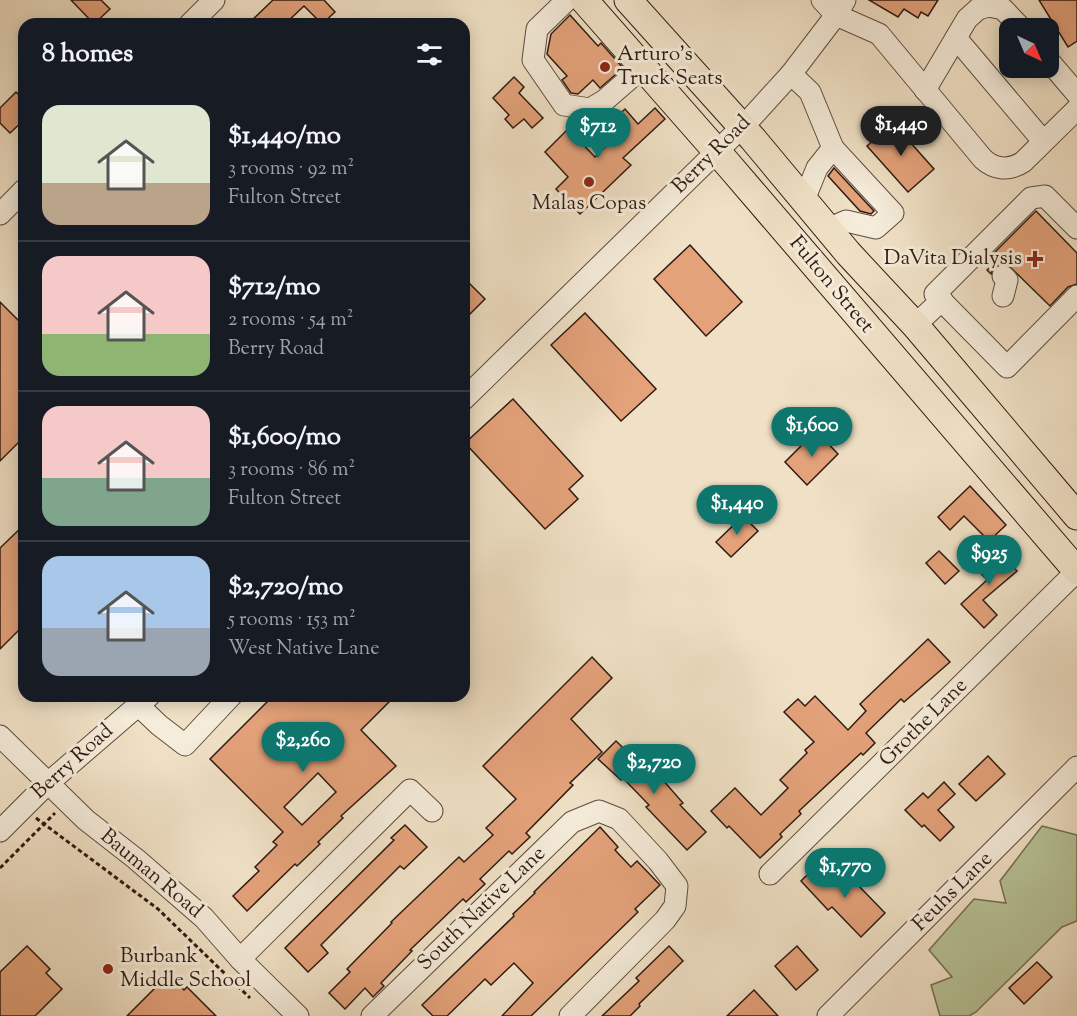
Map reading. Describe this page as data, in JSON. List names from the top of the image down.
{
  "streets": {
    "main road": ["Fulton Street"],
    "street": [
      "Berry Road",
      "Grothe Lane",
      "Bauman Road",
      "Feuhs Lane",
      "South Native Lane"
    ]
  },
  "crossings": [
    ["Berry Road", "Fulton Street"],
    ["Berry Road", "Bauman Road"],
    ["Fulton Street", "Grothe Lane"]
  ],
  "places": {
    "other": ["Arturo's Truck Seats", "Malas Copas", "Burbank Middle School"],
    "health": ["DaVita Dialysis"]
  },
  "north": "bottom right",
  "page": {
    "heading": "8 homes",
    "list": [
      {
        "name": "$1,440/mo",
        "note": "3 rooms · 92 m² · Fulton Street"
      },
      {
        "name": "$712/mo",
        "note": "2 rooms · 54 m² · Berry Road"
      },
      {
        "name": "$1,600/mo",
        "note": "3 rooms · 86 m² · Fulton Street"
      },
      {
        "name": "$2,720/mo",
        "note": "5 rooms · 153 m² · West Native Lane"
      }
    ],
    "price": [
      "$1,440",
      "$712",
      "$1,600",
      "$1,440",
      "$925",
      "$2,260",
      "$2,720",
      "$1,770"
    ]
  }
}
